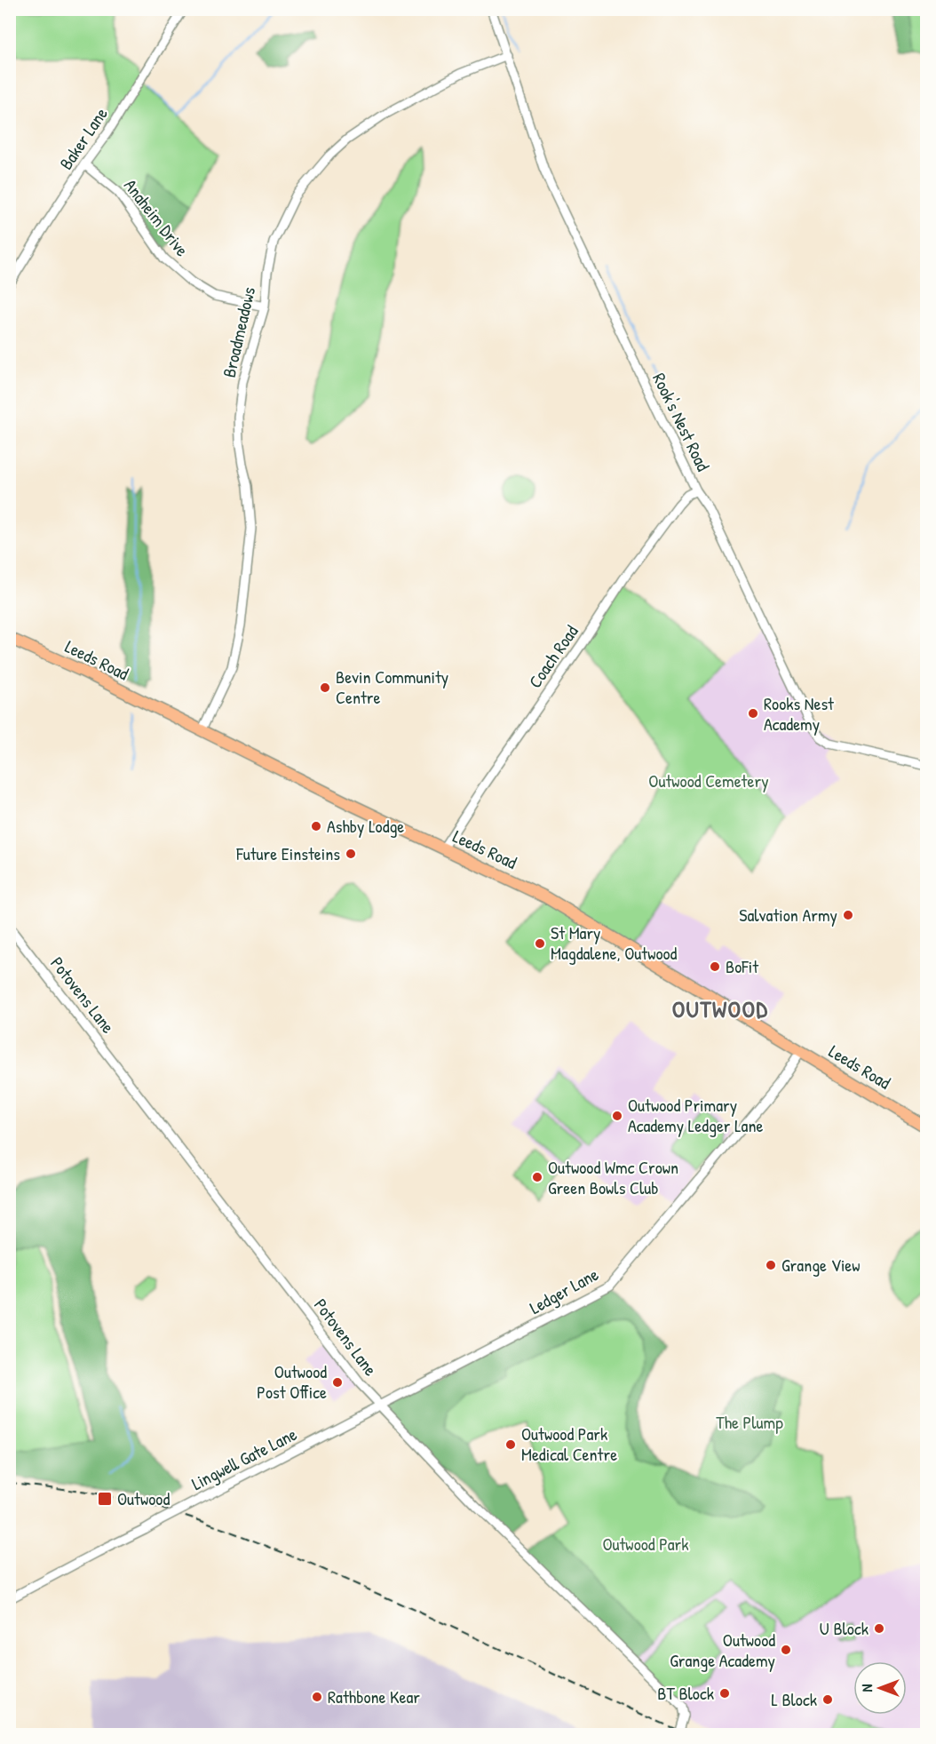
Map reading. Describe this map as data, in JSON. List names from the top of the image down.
{
  "streets": {
    "main road": ["Leeds Road"],
    "street": [
      "Baker Lane",
      "Anaheim Drive",
      "Broadmeadows",
      "Rook's Nest Road",
      "Coach Road",
      "Potovens Lane",
      "Ledger Lane",
      "Lingwell Gate Lane"
    ]
  },
  "crossings": [
    ["Baker Lane", "Anaheim Drive"],
    ["Anaheim Drive", "Broadmeadows"],
    ["Broadmeadows", "Rook's Nest Road"],
    ["Broadmeadows", "Leeds Road"],
    ["Rook's Nest Road", "Coach Road"],
    ["Coach Road", "Leeds Road"],
    ["Leeds Road", "Ledger Lane"],
    ["Potovens Lane", "Ledger Lane"],
    ["Potovens Lane", "Lingwell Gate Lane"],
    ["Ledger Lane", "Lingwell Gate Lane"]
  ],
  "districts": ["OUTWOOD"],
  "parks": ["Outwood Cemetery", "The Plump", "Outwood Park"],
  "places": {
    "other": [
      "Bevin Community Centre",
      "Rooks Nest Academy",
      "Ashby Lodge",
      "Future Einsteins",
      "Salvation Army",
      "St Mary Magdalene, Outwood",
      "BoFit",
      "Outwood Primary Academy Ledger Lane",
      "Outwood Wmc Crown Green Bowls Club",
      "Grange View",
      "Outwood Post Office",
      "Outwood Park Medical Centre",
      "U Block",
      "Outwood Grange Academy",
      "BT Block",
      "Rathbone Kear",
      "L Block"
    ],
    "transit": ["Outwood"]
  },
  "north": "left"
}
